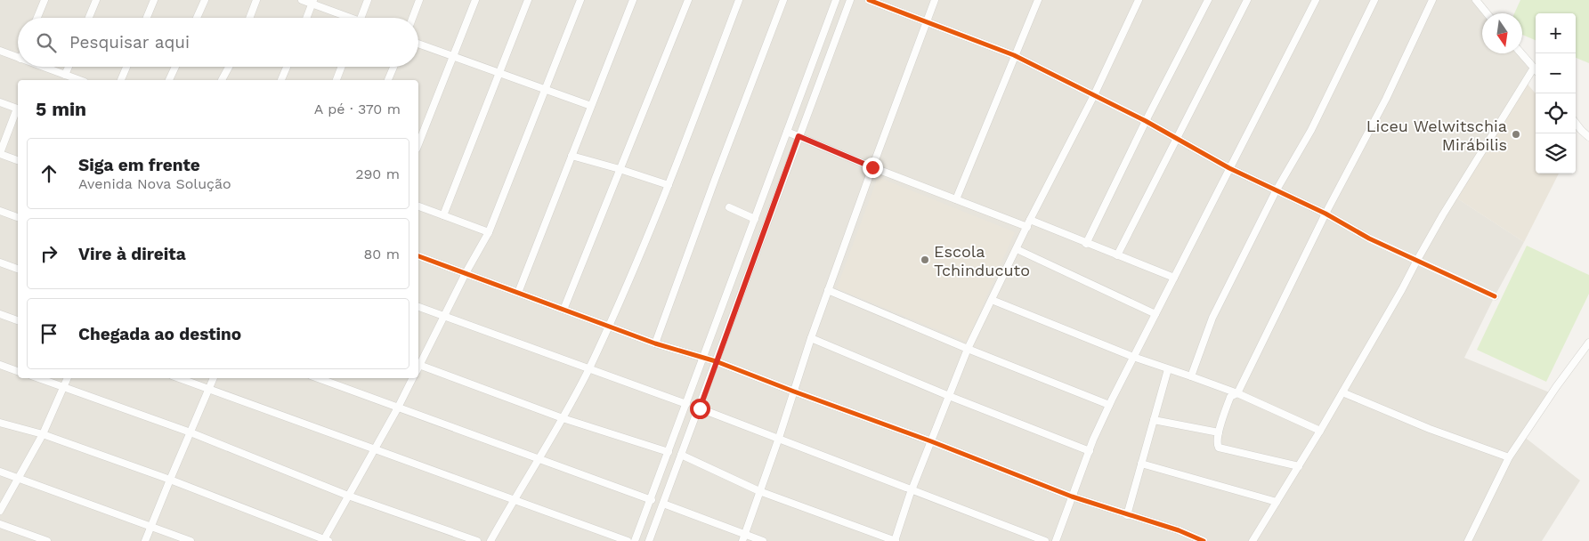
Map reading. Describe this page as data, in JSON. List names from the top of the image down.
{
  "places": ["Liceu Welwitschia Mirábilis", "Escola Tchinducuto"],
  "north": "bottom",
  "page": {
    "map_buttons": ["+", "−"],
    "search": "Pesquisar aqui",
    "heading": ["5 min", "A pé · 370 m"],
    "list": [
      ["Siga em frente", "Avenida Nova Solução", "290 m"],
      ["Vire à direita", "80 m"],
      "Chegada ao destino"
    ]
  }
}
